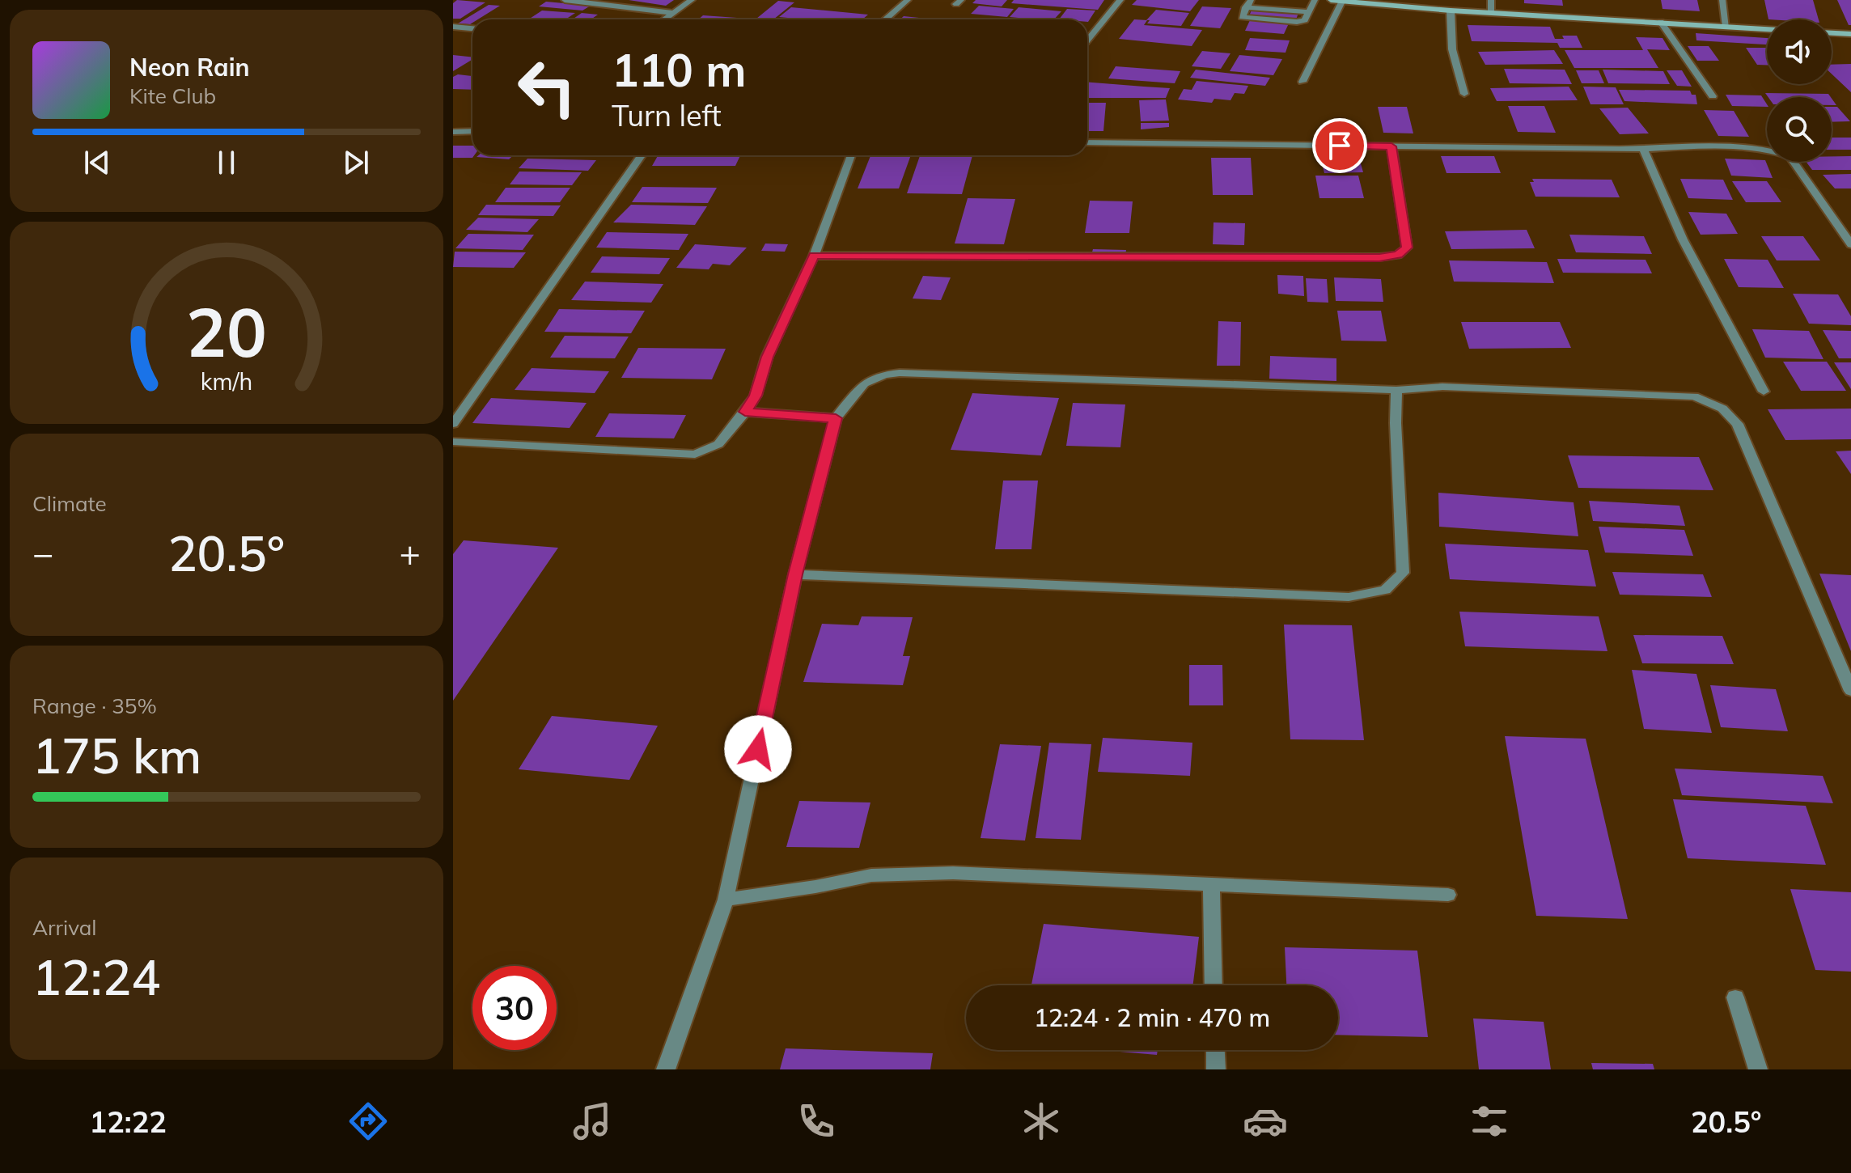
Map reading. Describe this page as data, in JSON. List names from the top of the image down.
{
  "page": {
    "turn": ["110 m", "Turn left"],
    "song": ["Neon Rain", "Kite Club"],
    "tile": [
      "Climate",
      ["Range · 35%", "175 km"],
      ["Arrival", "12:24"]
    ],
    "heat": ["−", "20.5°", "+"],
    "limit": "30",
    "trip": "12:24 · 2 min · 470 m",
    "tabs": ["12:22", "20.5°"],
    "gauge": ["20", "km/h"]
  }
}
